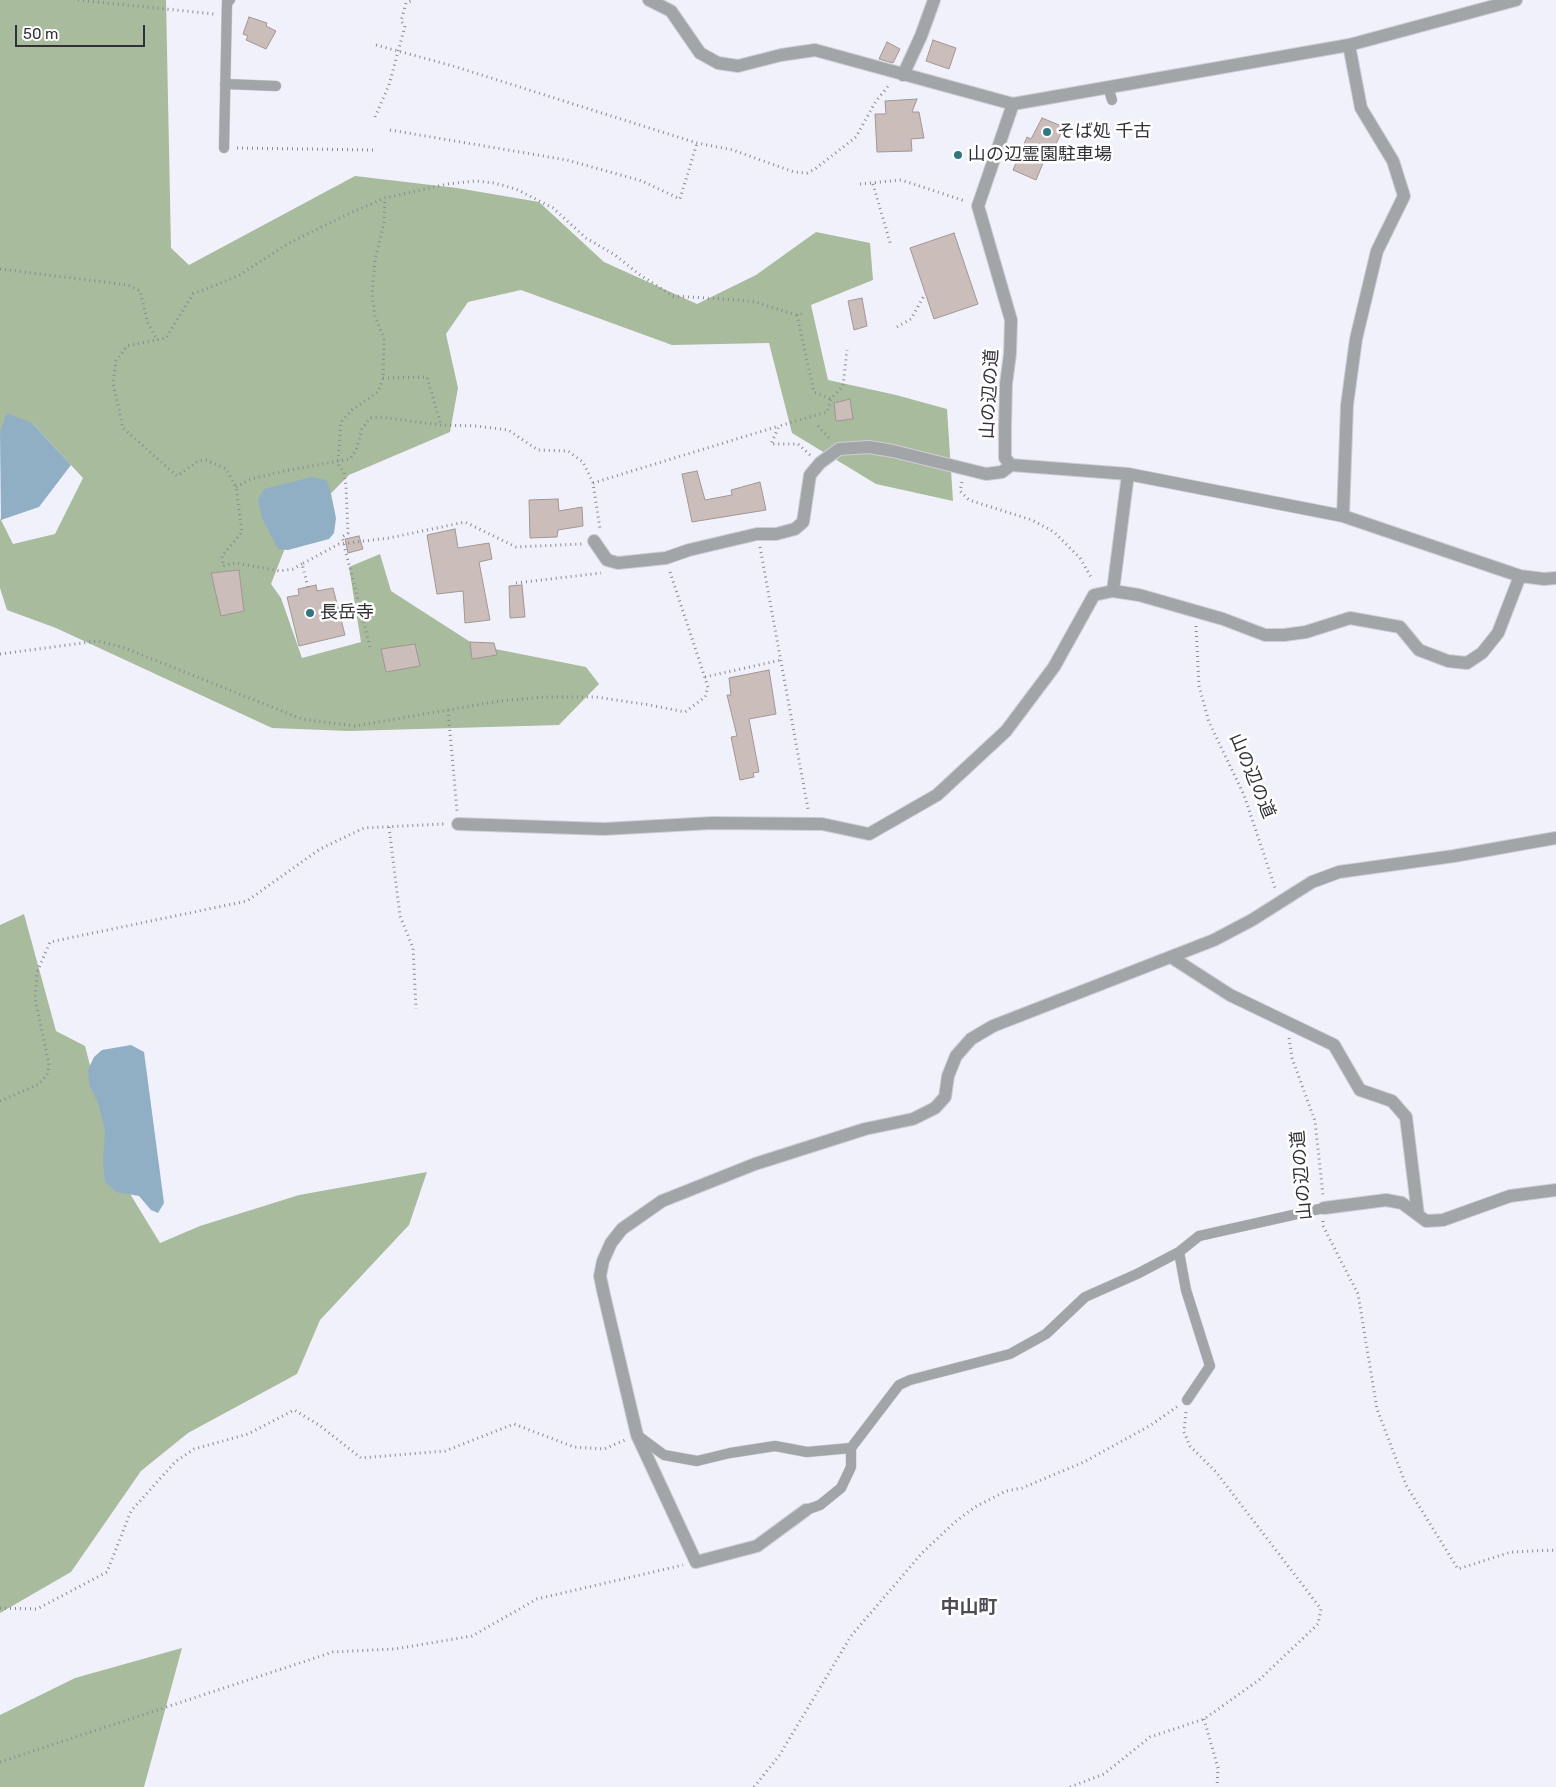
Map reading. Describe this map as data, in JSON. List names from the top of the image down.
{
  "streets": {
    "street": ["山の辺の道"]
  },
  "districts": ["中山町"],
  "places": ["そば処 千古", "山の辺霊園駐車場", "長岳寺"],
  "scale_bar": "50 m"
}
